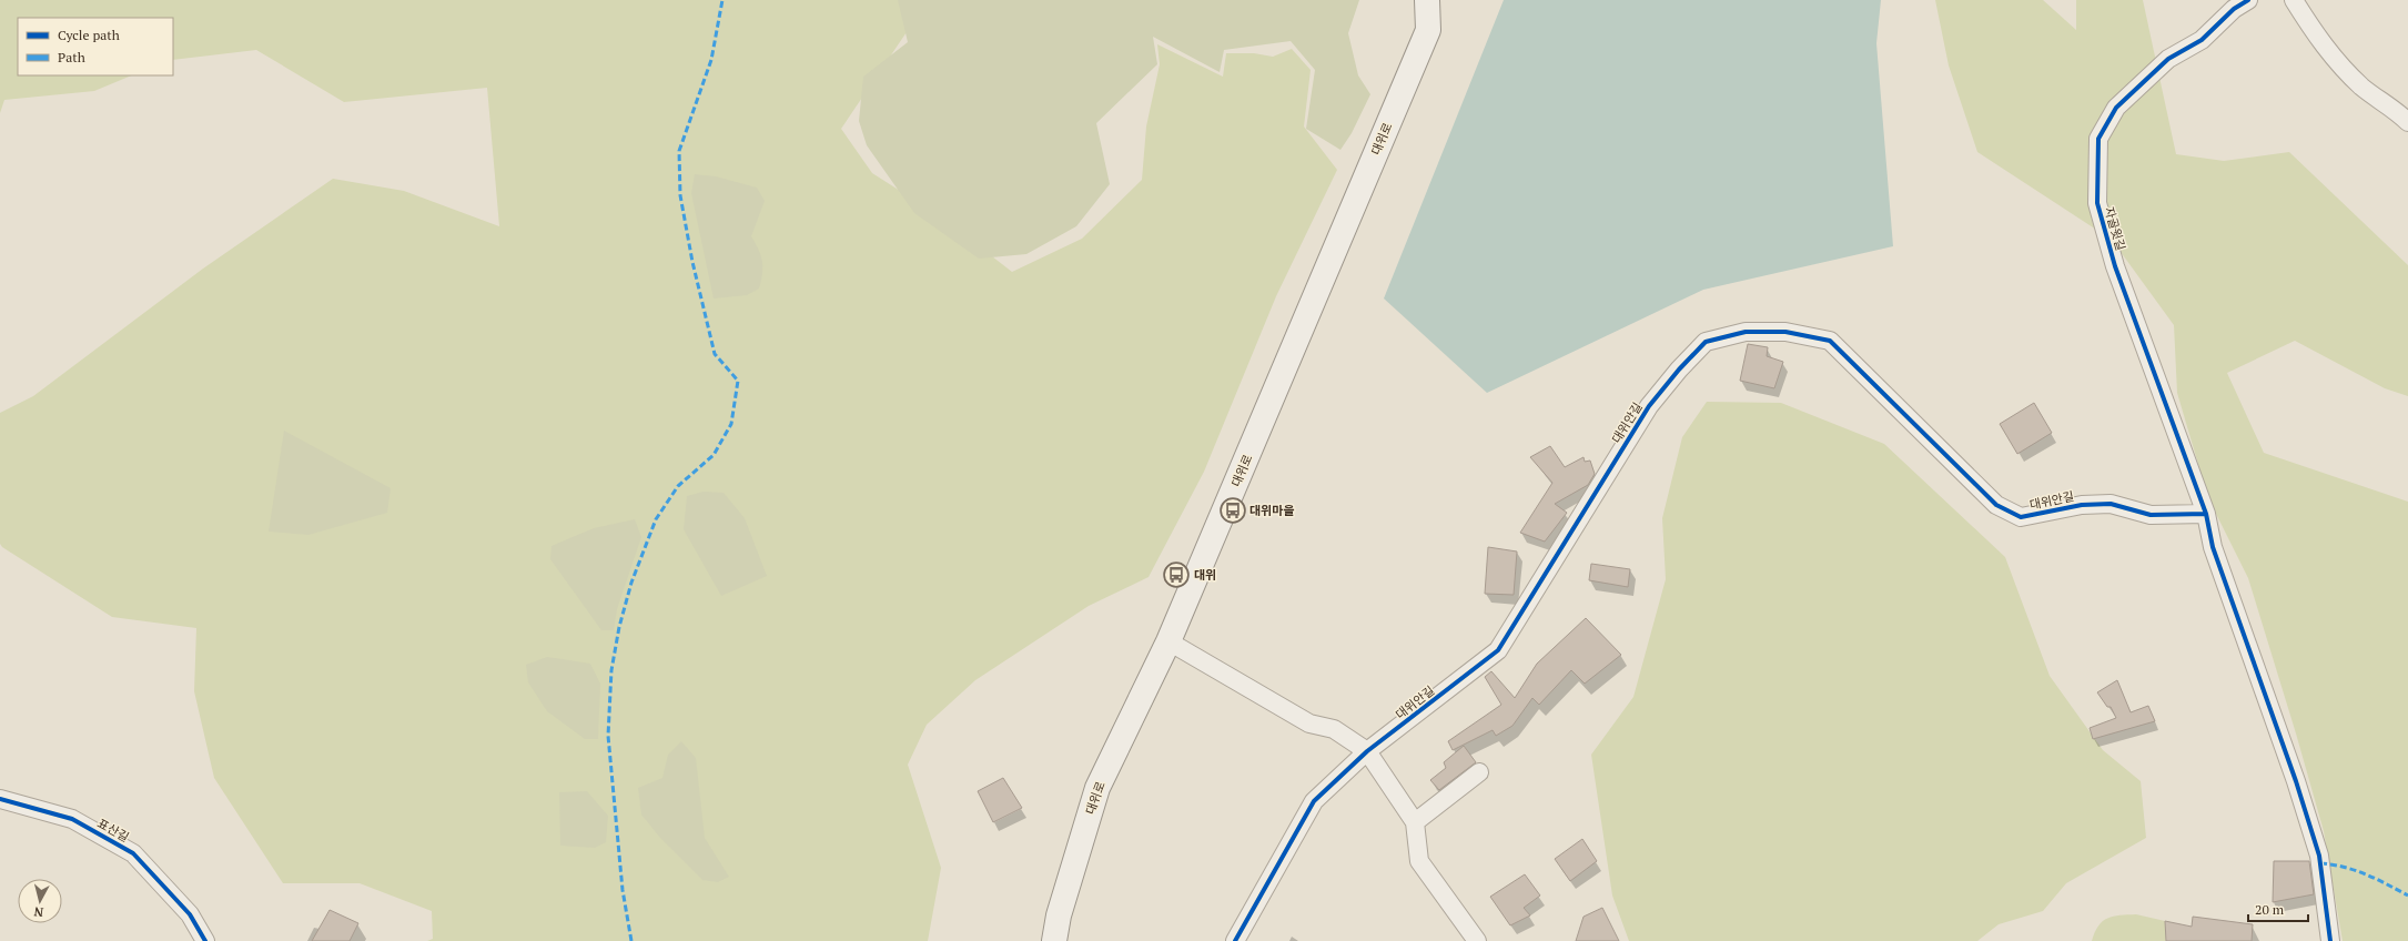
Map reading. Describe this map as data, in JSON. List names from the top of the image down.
{
  "streets": {
    "main road": ["대위로"],
    "street": ["자골윗길", "대위안길", "표산길"]
  },
  "crossings": [
    ["자골윗길", "대위안길"]
  ],
  "places": {
    "bus stop": ["대위마을", "대위"]
  },
  "legend": ["Cycle path", "Path"],
  "scale_bar": "20 m",
  "north": "bottom"
}
